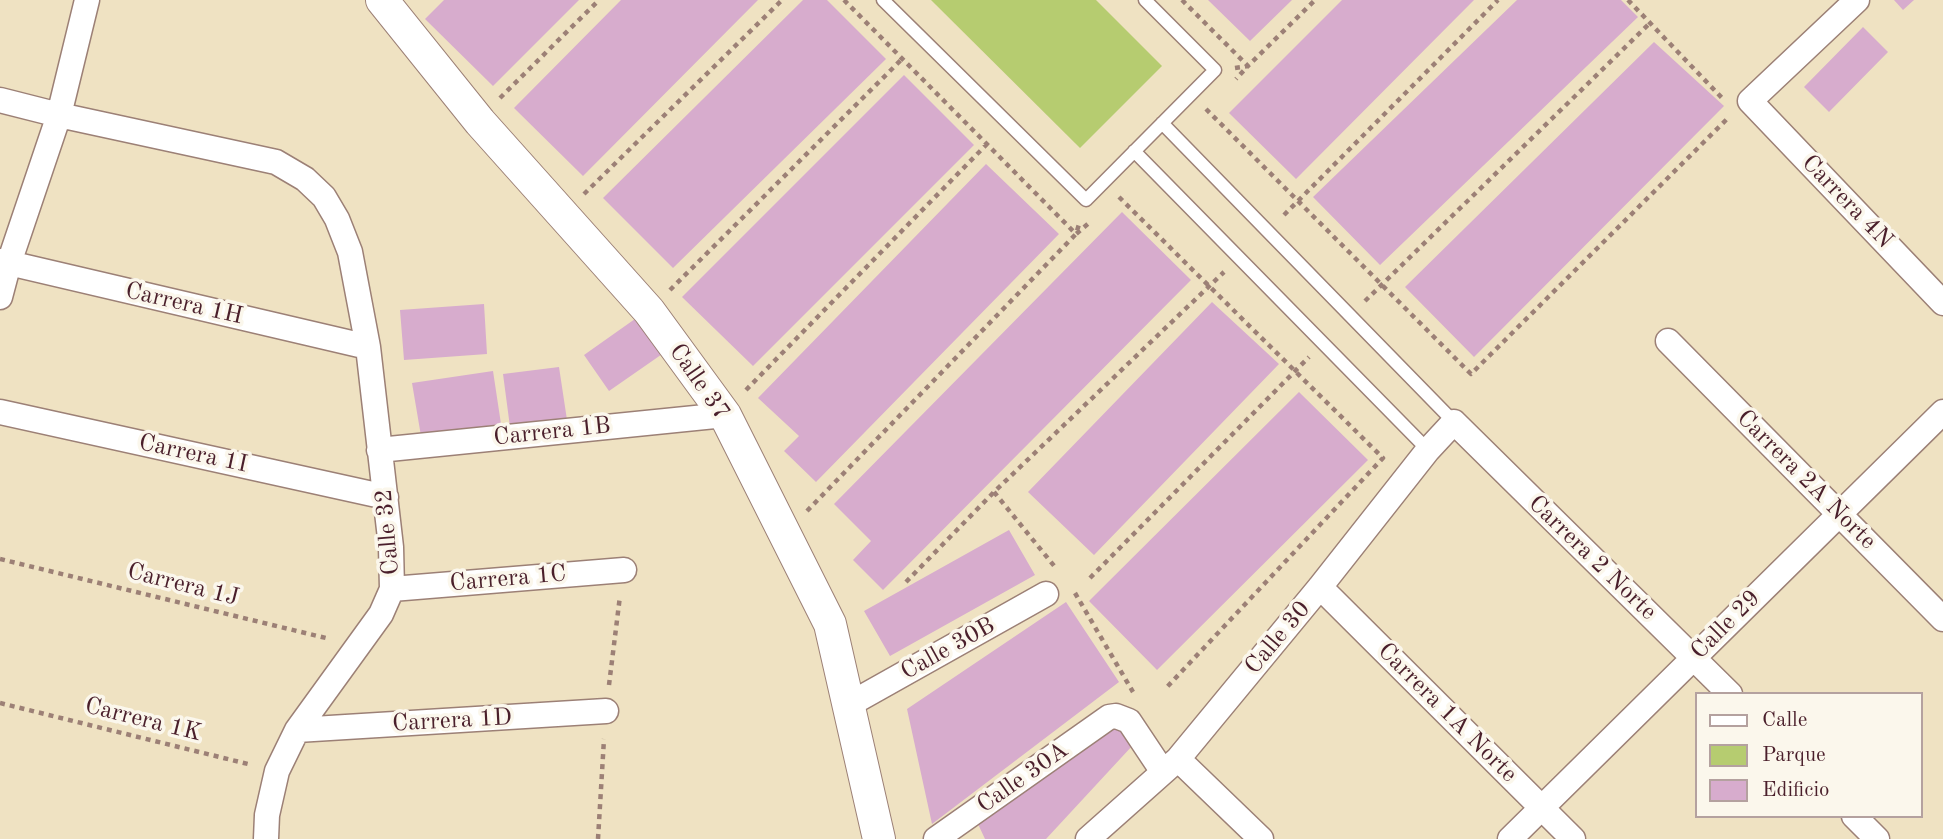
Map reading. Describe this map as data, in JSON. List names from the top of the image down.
{
  "streets": {
    "street": [
      "Carrera 4N",
      "Carrera 1H",
      "Calle 37",
      "Carrera 1B",
      "Carrera 1I",
      "Carrera 2A Norte",
      "Calle 32",
      "Carrera 2 Norte",
      "Carrera 1C",
      "Calle 29",
      "Calle 30",
      "Calle 30B",
      "Carrera 1A Norte",
      "Carrera 1D",
      "Calle 30A"
    ],
    "path": ["Carrera 1J", "Carrera 1K"]
  },
  "crossings": [
    ["Carrera 1H", "Calle 32"],
    ["Calle 37", "Carrera 1B"],
    ["Calle 37", "Calle 30B"],
    ["Carrera 1B", "Calle 32"],
    ["Carrera 1I", "Calle 32"],
    ["Carrera 2A Norte", "Calle 29"],
    ["Calle 32", "Carrera 1C"],
    ["Calle 32", "Carrera 1J"],
    ["Calle 32", "Carrera 1K"],
    ["Calle 32", "Carrera 1D"],
    ["Carrera 2 Norte", "Calle 29"],
    ["Carrera 2 Norte", "Calle 30"],
    ["Calle 29", "Carrera 1A Norte"],
    ["Calle 30", "Carrera 1A Norte"],
    ["Calle 30", "Calle 30A"]
  ],
  "legend": ["Calle", "Parque", "Edificio"]
}
